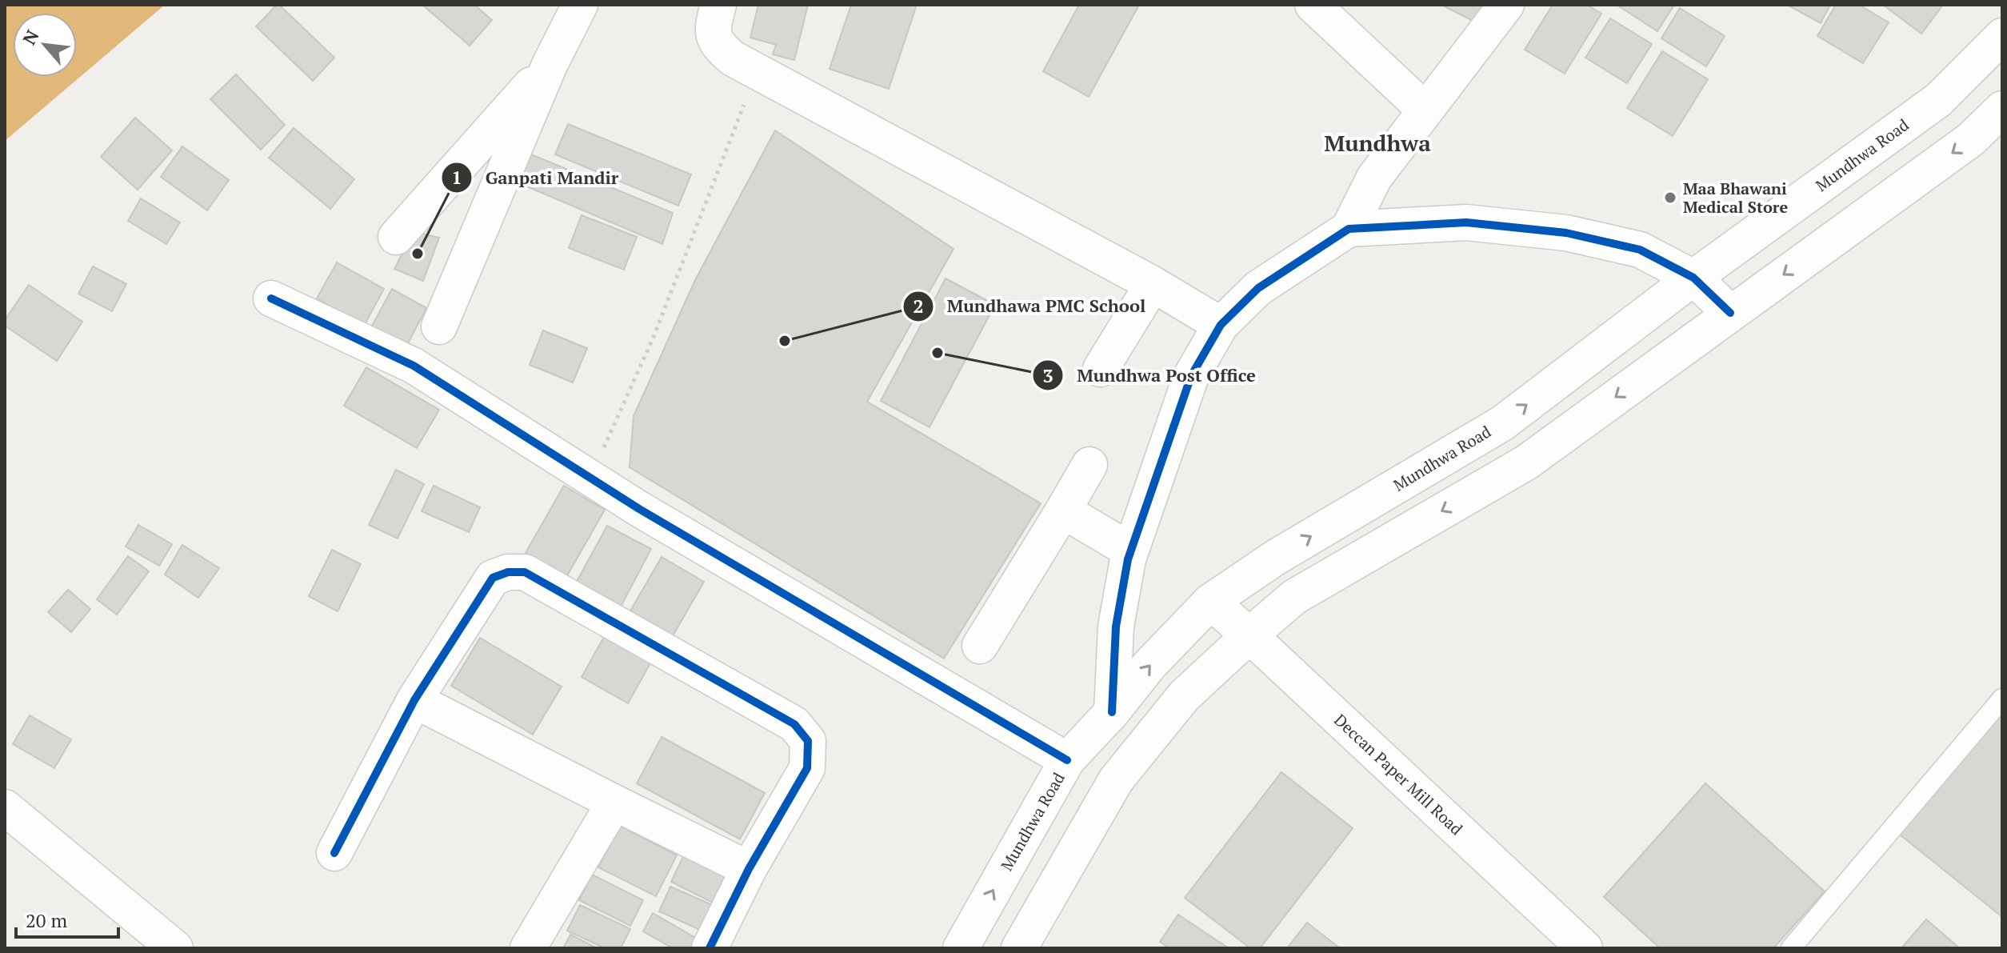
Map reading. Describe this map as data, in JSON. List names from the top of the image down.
{
  "streets": {
    "street": ["Mundhwa Road", "Deccan Paper Mill Road"]
  },
  "crossings": [
    ["Mundhwa Road", "Deccan Paper Mill Road"]
  ],
  "districts": ["Mundhwa"],
  "places": [
    "Maa Bhawani Medical Store",
    "Ganpati Mandir",
    "Mundhawa PMC School",
    "Mundhwa Post Office"
  ],
  "scale_bar": "20 m",
  "north": "top left"
}
